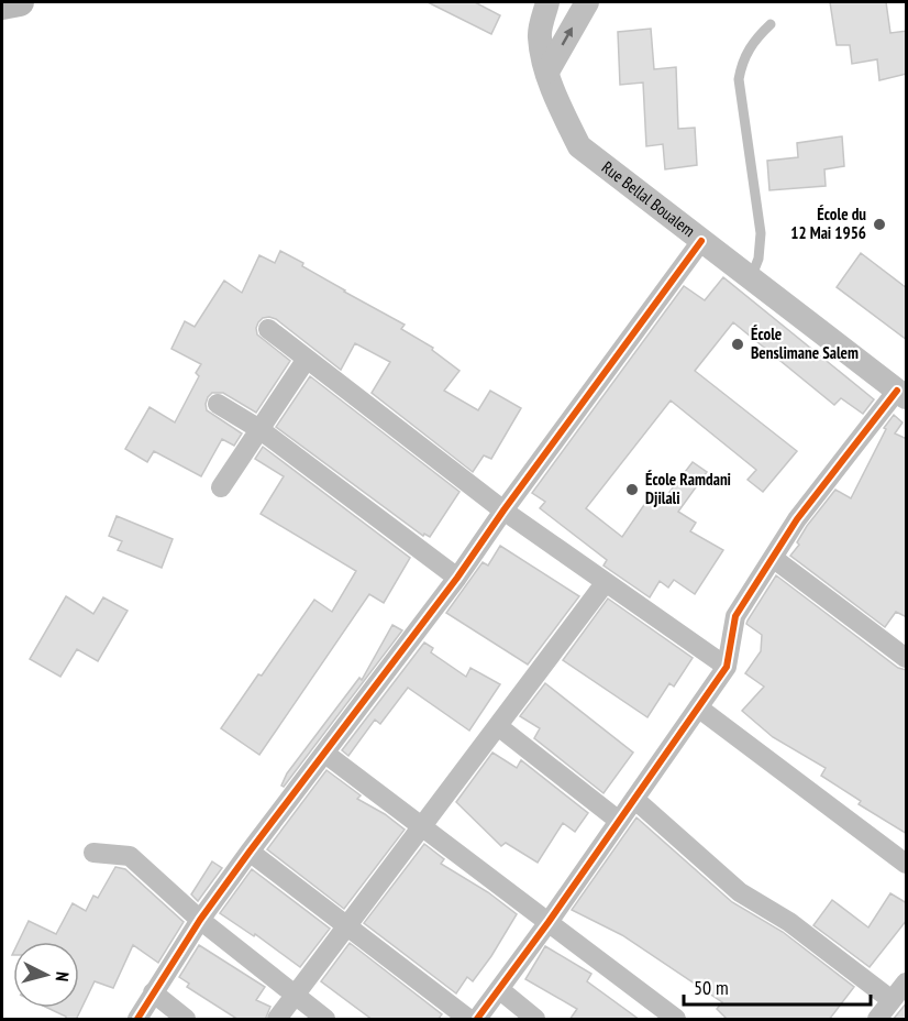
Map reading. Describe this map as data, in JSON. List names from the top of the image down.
{
  "streets": {
    "street": ["Rue Bellal Boualem"]
  },
  "places": ["École du 12 Mai 1956", "École Benslimane Salem", "École Ramdani Djilali"],
  "scale_bar": "50 m",
  "north": "right"
}
